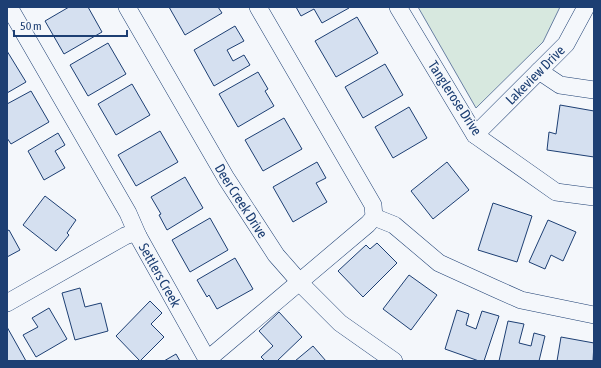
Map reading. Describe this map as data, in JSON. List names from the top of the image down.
{
  "streets": {
    "street": [
      "Lakeview Drive",
      "Tanglerose Drive",
      "Deer Creek Drive",
      "Settlers Creek"
    ]
  },
  "crossings": [
    ["Lakeview Drive", "Tanglerose Drive"]
  ],
  "scale_bar": "50 m"
}
